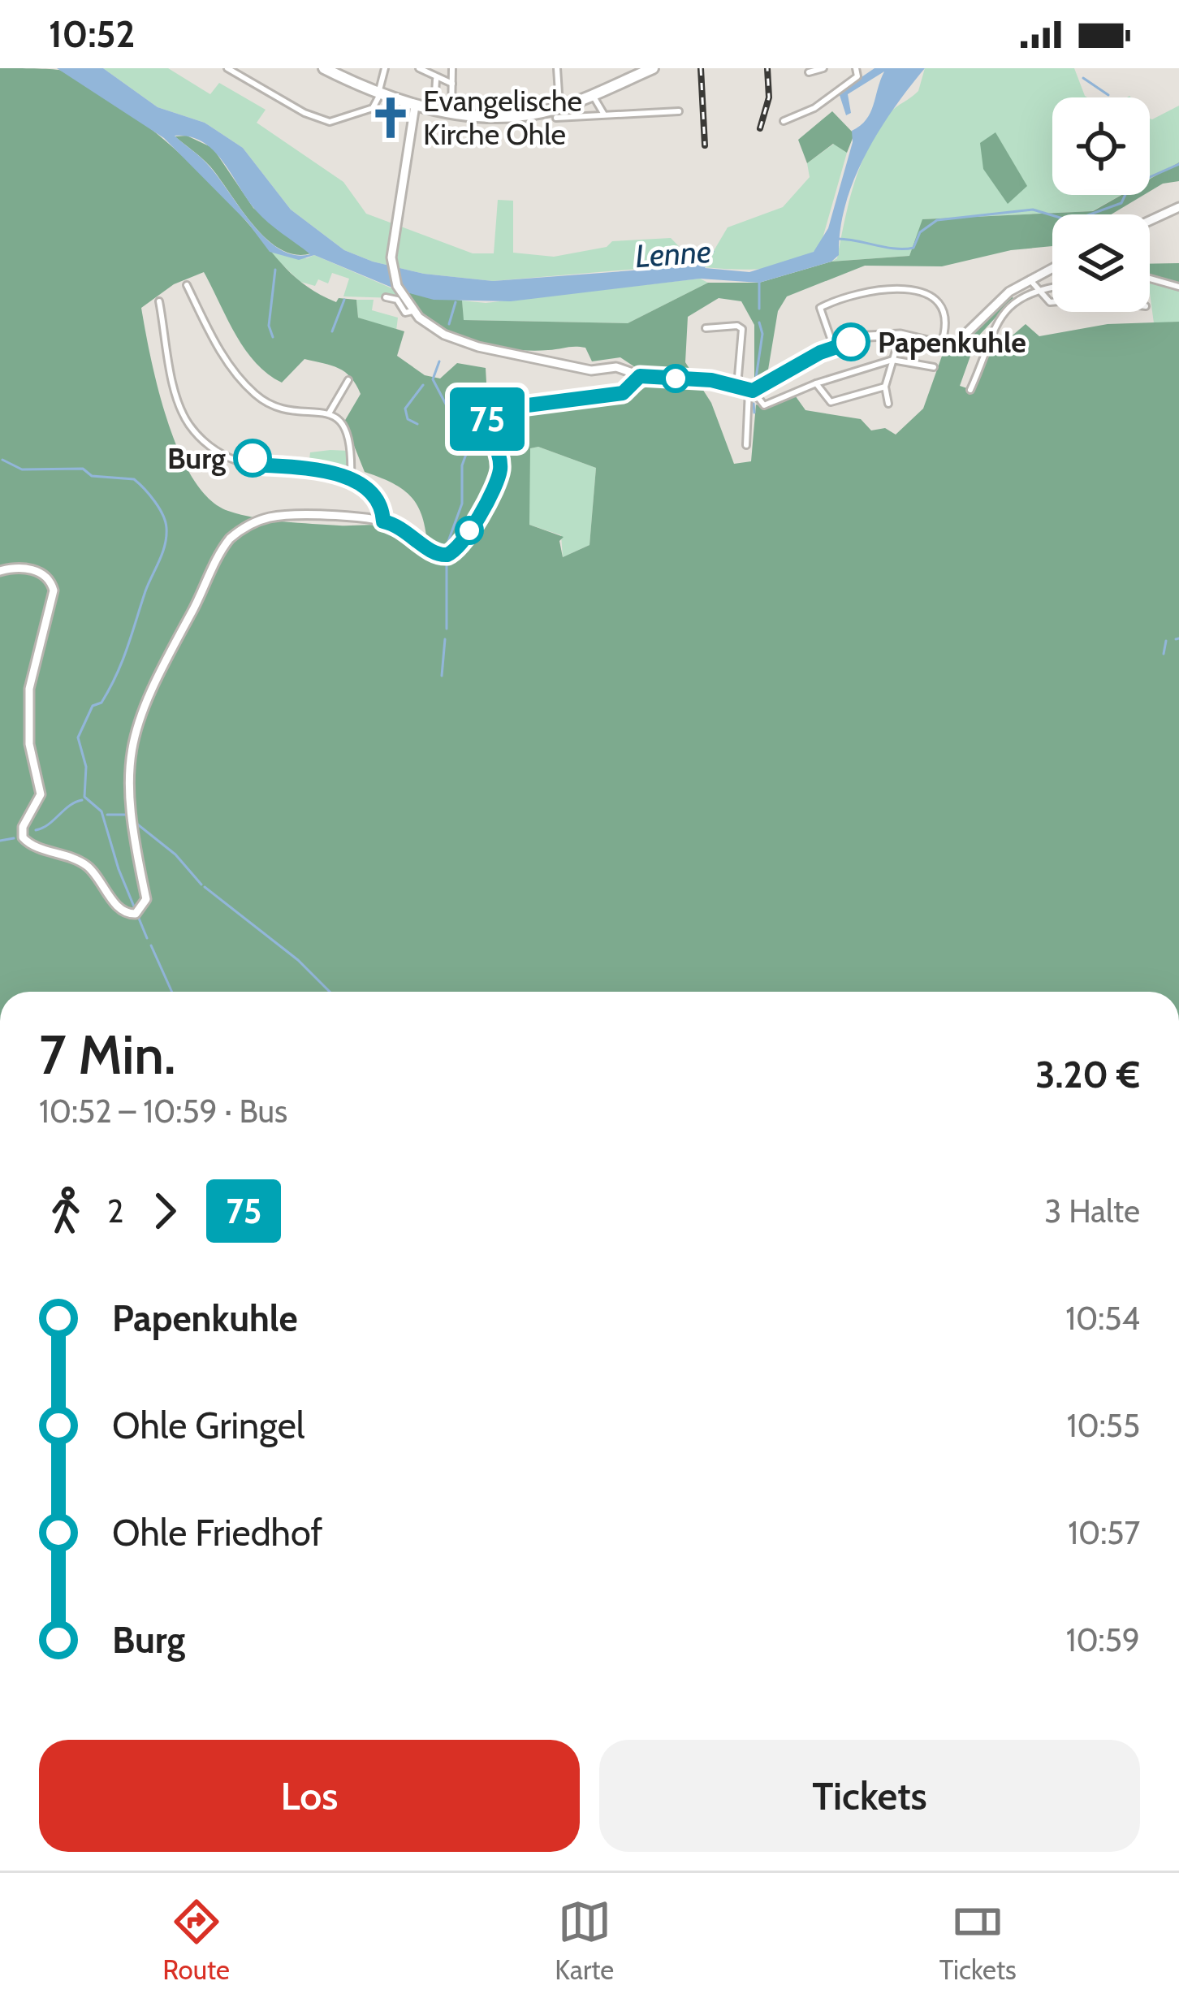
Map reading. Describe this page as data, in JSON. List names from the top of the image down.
{
  "water": ["Lenne"],
  "places": {
    "church": ["Evangelische Kirche Ohle"],
    "other": ["Papenkuhle", "Burg"]
  },
  "lines": ["bus line 75"],
  "page": {
    "status": "10:52",
    "on_map": "75",
    "heading": ["7 Min.", "10:52 – 10:59 · Bus", "3.20 €"],
    "legs": ["2", "75", "3 Halte"],
    "list": [
      {
        "name": "Papenkuhle",
        "value": "10:54"
      },
      {
        "name": "Ohle Gringel",
        "value": "10:55"
      },
      {
        "name": "Ohle Friedhof",
        "value": "10:57"
      },
      {
        "name": "Burg",
        "value": "10:59"
      }
    ],
    "buttons": ["Los", "Tickets"],
    "tabs": ["Route", "Karte", "Tickets"]
  }
}
